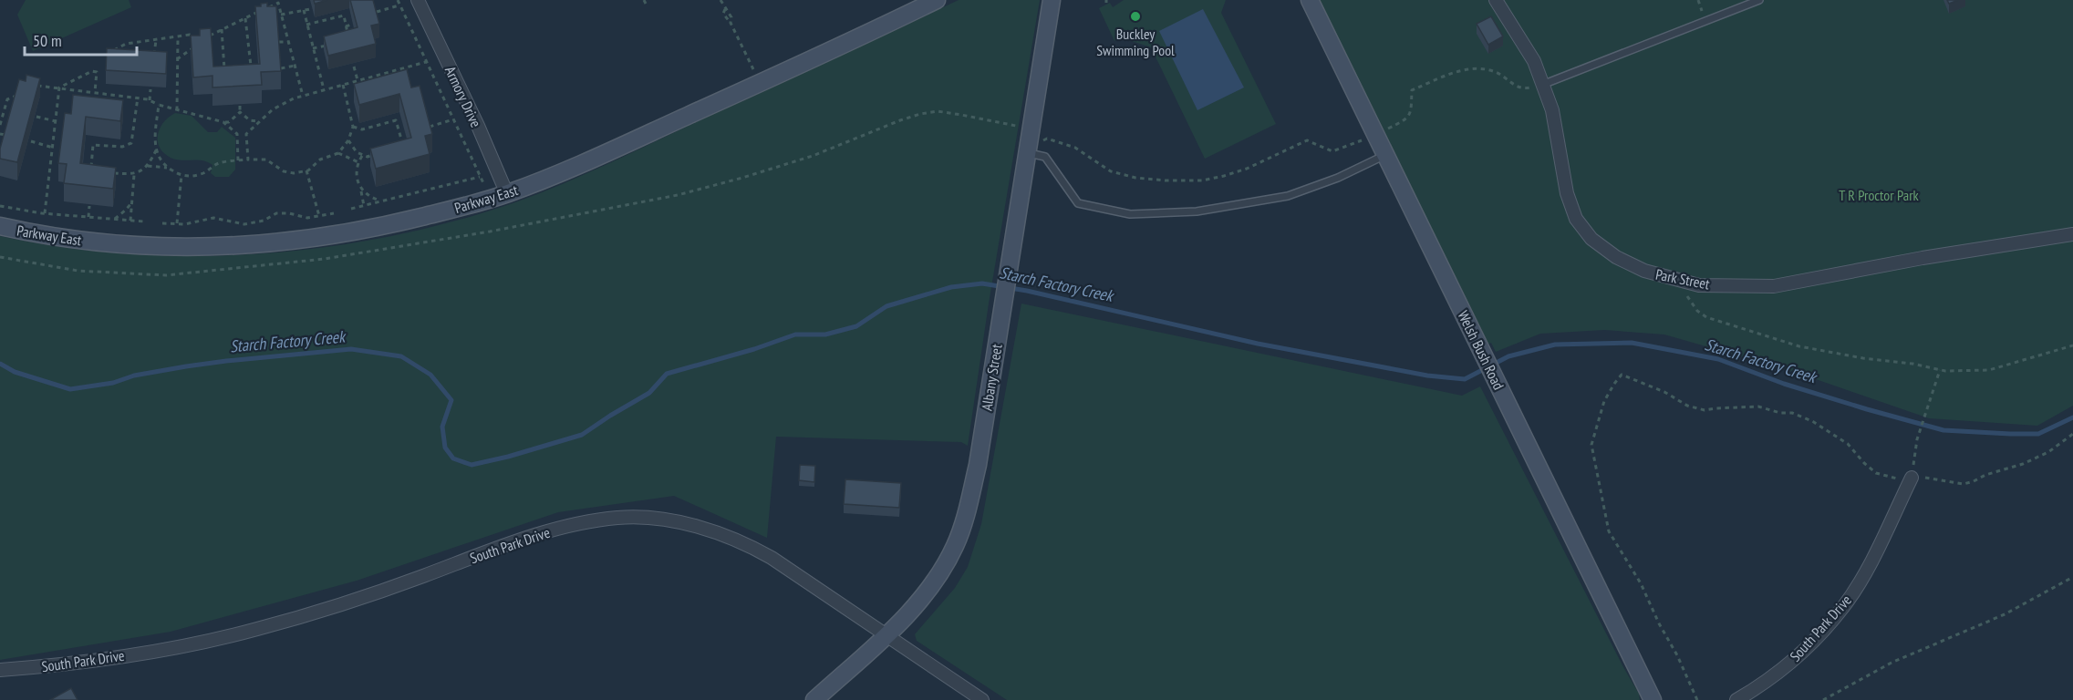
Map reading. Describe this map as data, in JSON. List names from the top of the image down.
{
  "streets": {
    "street": [
      "Armory Drive",
      "Parkway East",
      "Park Street",
      "Welsh Bush Road",
      "Albany Street",
      "South Park Drive"
    ]
  },
  "crossings": [
    ["Armory Drive", "Parkway East"],
    ["Albany Street", "South Park Drive"]
  ],
  "water": ["Starch Factory Creek"],
  "parks": ["T R Proctor Park"],
  "places": ["Buckley Swimming Pool"],
  "scale_bar": "50 m"
}
